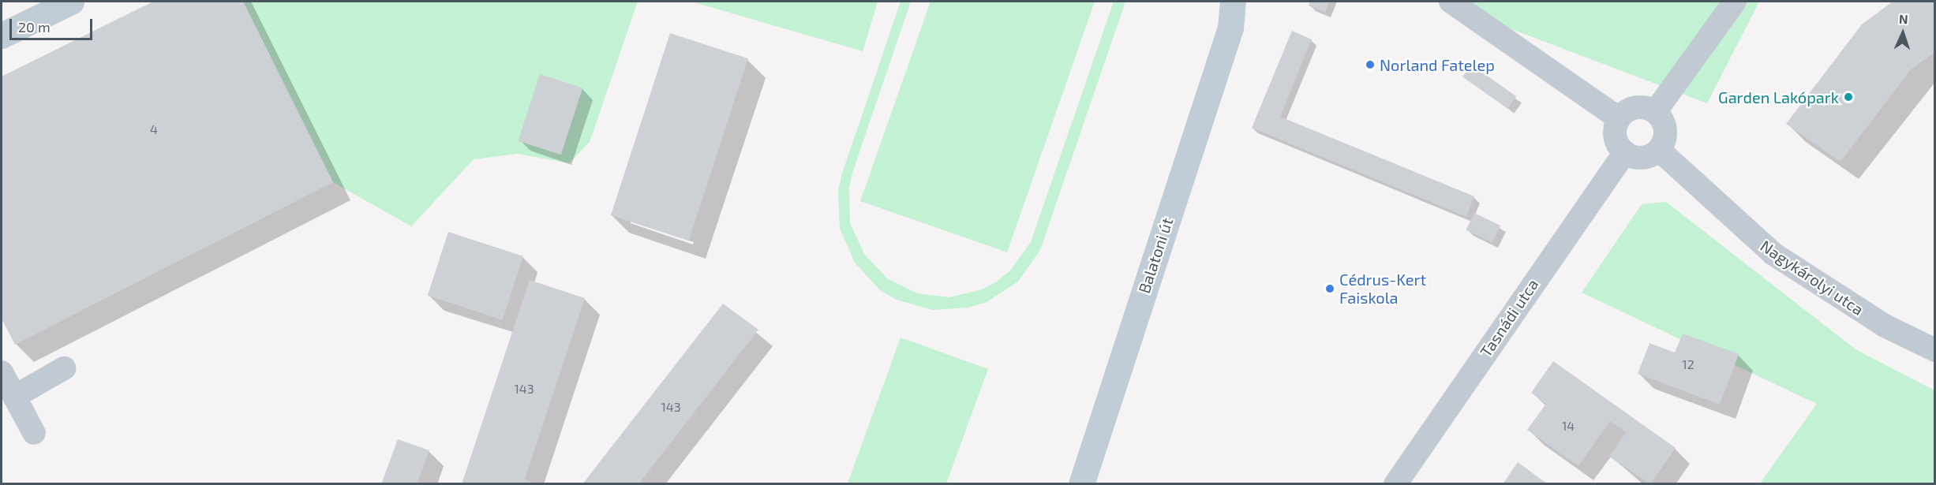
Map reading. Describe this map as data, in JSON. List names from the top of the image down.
{
  "streets": {
    "main road": ["Balatoni út"],
    "street": ["Nagykárolyi utca", "Tasnádi utca"]
  },
  "crossings": [
    ["Nagykárolyi utca", "Tasnádi utca"]
  ],
  "places": ["Norland Fatelep", "Garden Lakópark", "Cédrus-Kert Faiskola"],
  "house_numbers": [
    "4",
    "12",
    "143",
    "143",
    "14"
  ],
  "scale_bar": "20 m",
  "north": "top"
}
